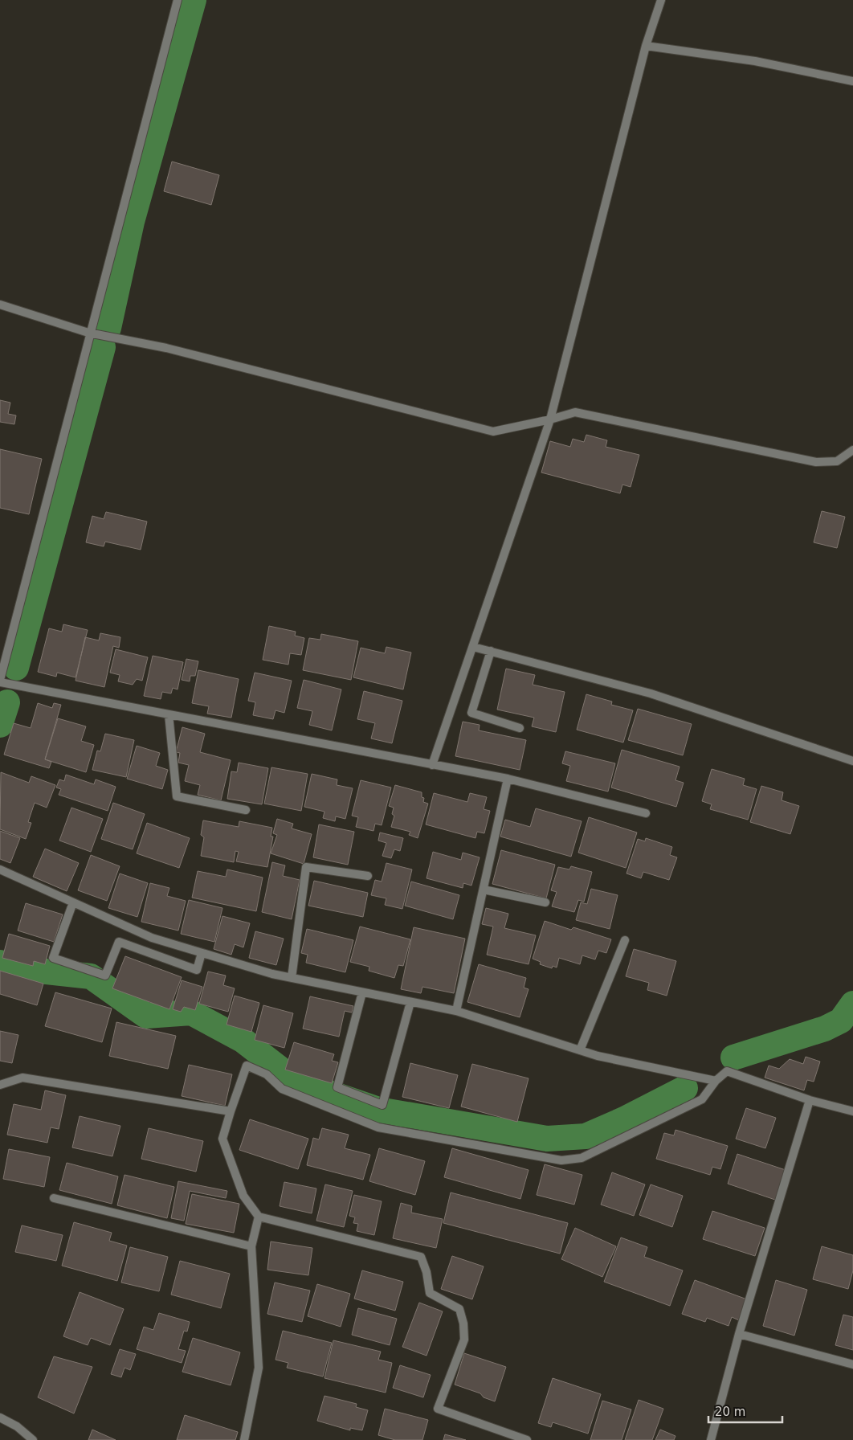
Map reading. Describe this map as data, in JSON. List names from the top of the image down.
{
  "scale_bar": "20 m"
}
